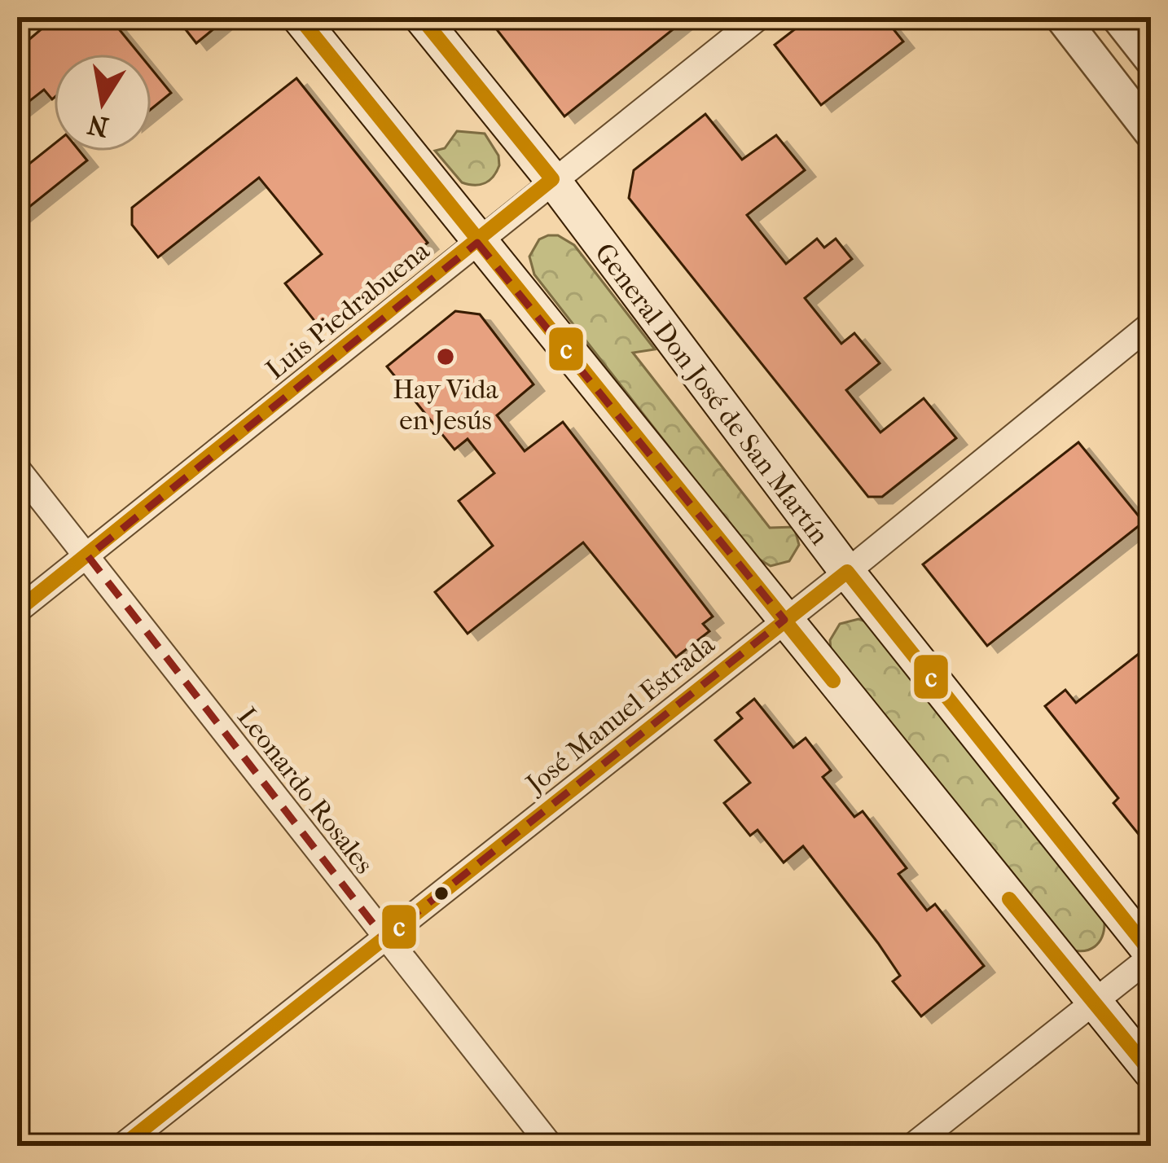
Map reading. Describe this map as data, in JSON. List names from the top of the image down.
{
  "streets": {
    "main road": ["General Don José de San Martín"],
    "street": ["Luis Piedrabuena", "José Manuel Estrada", "Leonardo Rosales"]
  },
  "crossings": [
    ["Luis Piedrabuena", "General Don José de San Martín"],
    ["Luis Piedrabuena", "Leonardo Rosales"],
    ["General Don José de San Martín", "José Manuel Estrada"],
    ["José Manuel Estrada", "Leonardo Rosales"]
  ],
  "places": ["Hay Vida en Jesús"],
  "lines": ["transit line c"],
  "north": "bottom"
}
